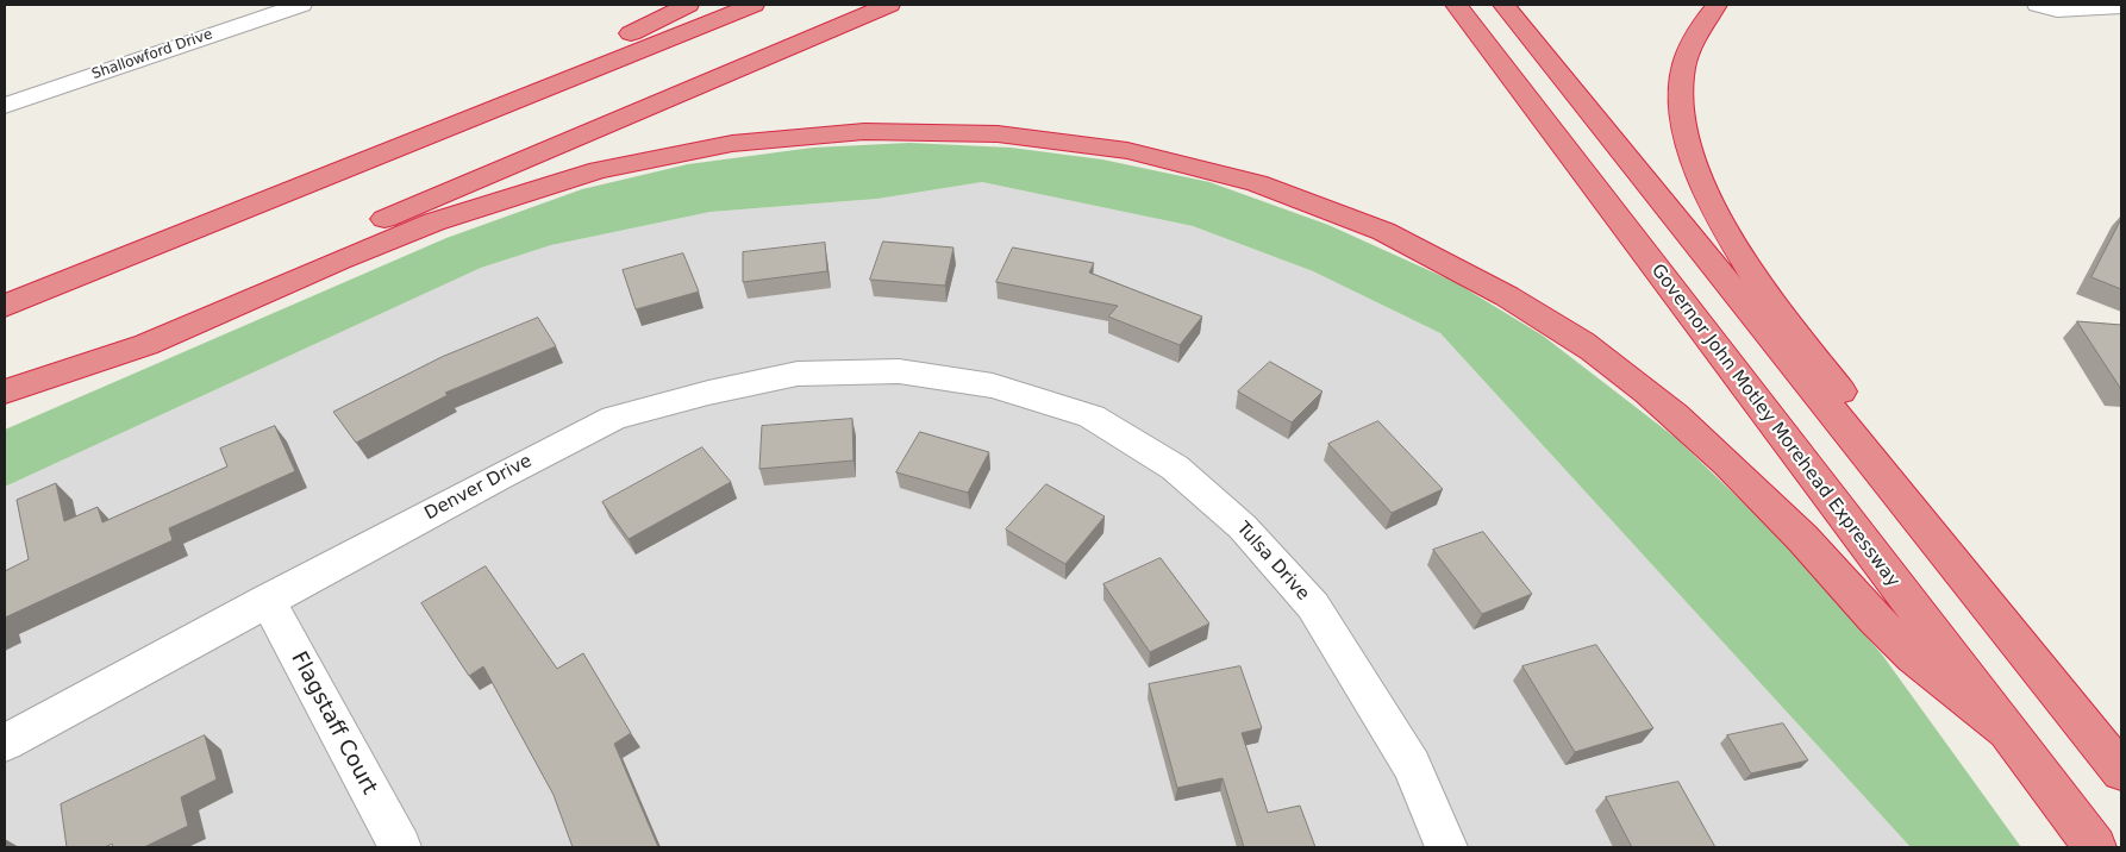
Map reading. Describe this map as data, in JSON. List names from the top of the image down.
{
  "streets": {
    "highway": ["Governor John Motley Morehead Expressway"],
    "street": [
      "Shallowford Drive",
      "Denver Drive",
      "Tulsa Drive",
      "Flagstaff Court"
    ]
  },
  "crossings": [
    ["Denver Drive", "Tulsa Drive"],
    ["Denver Drive", "Flagstaff Court"]
  ]
}
